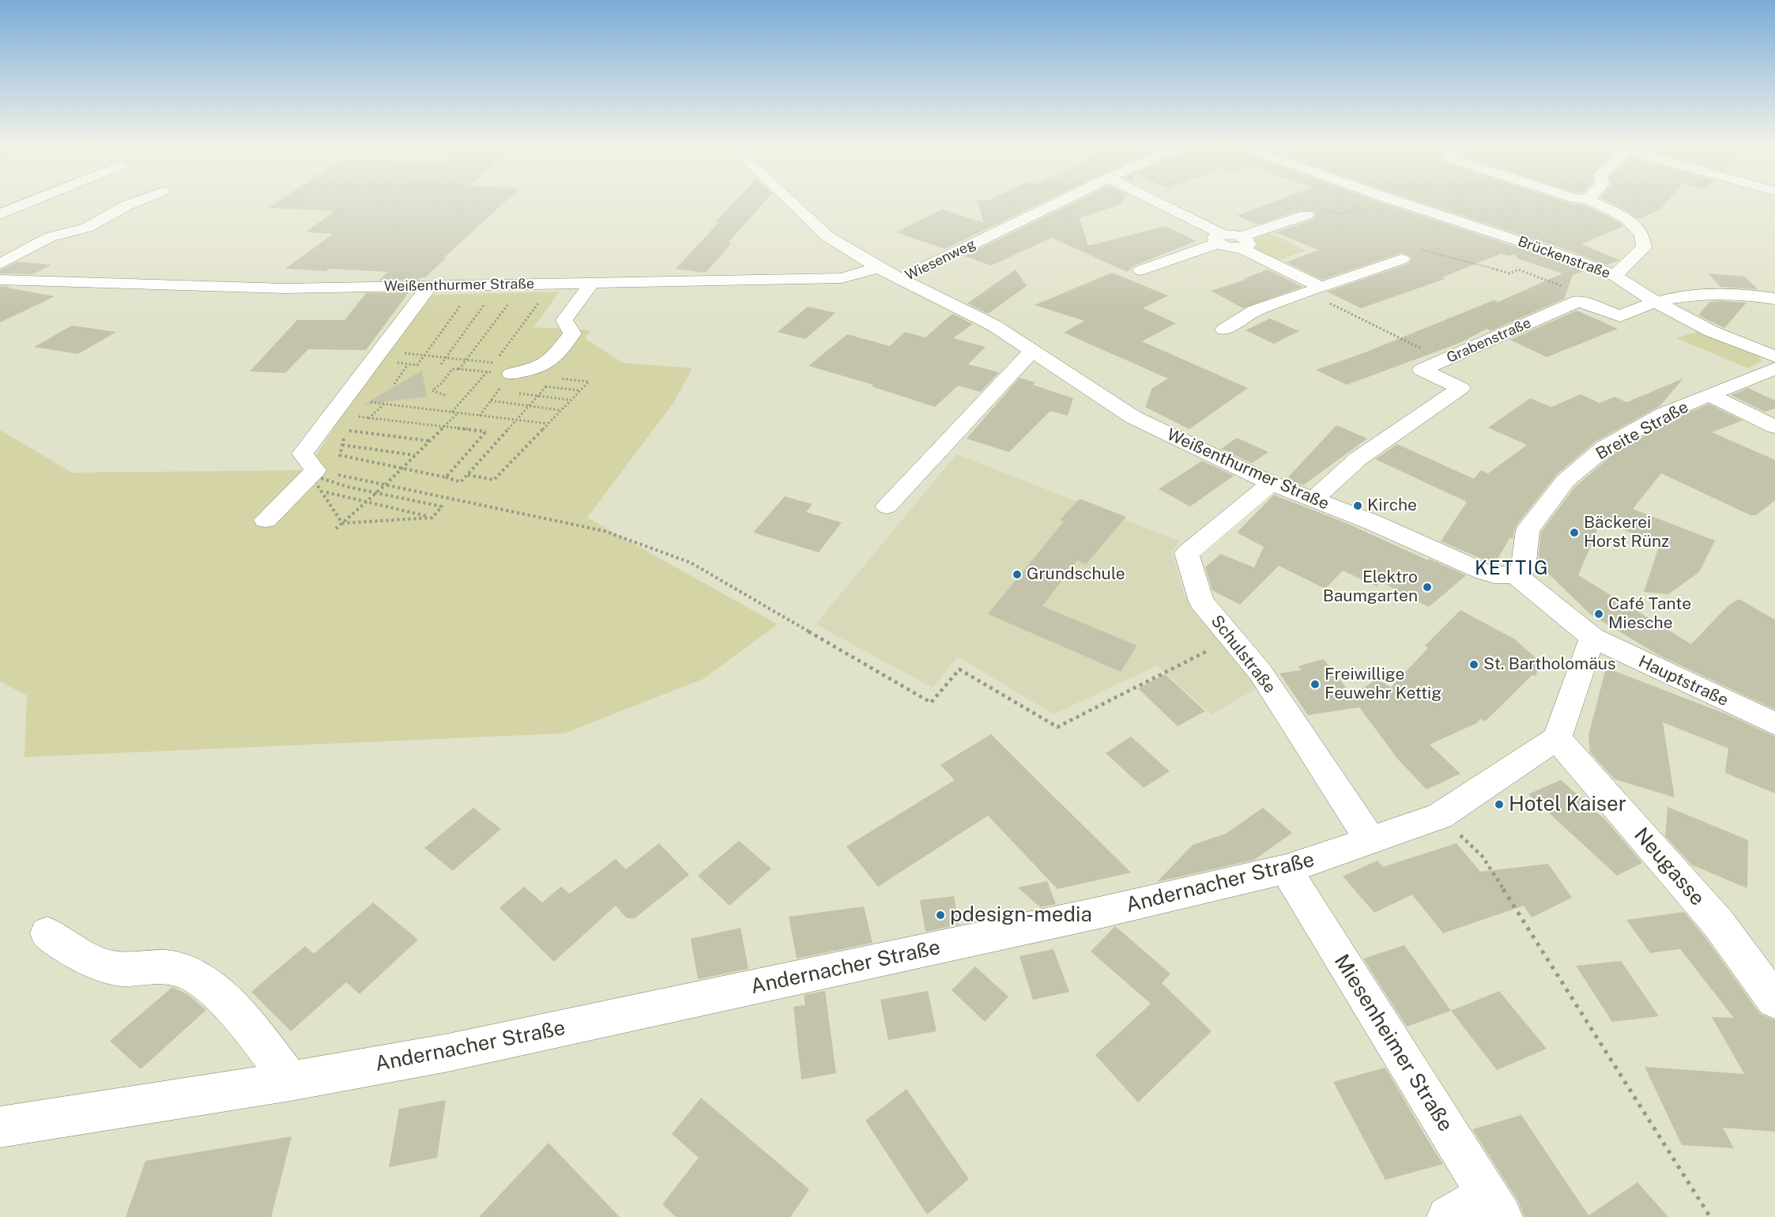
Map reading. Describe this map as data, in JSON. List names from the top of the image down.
{
  "streets": {
    "street": [
      "Brückenstraße",
      "Wiesenweg",
      "Weißenthurmer Straße",
      "Grabenstraße",
      "Breite Straße",
      "Schulstraße",
      "Hauptstraße",
      "Neugasse",
      "Andernacher Straße",
      "Miesenheimer Straße"
    ]
  },
  "crossings": [
    ["Wiesenweg", "Weißenthurmer Straße"],
    ["Weißenthurmer Straße", "Grabenstraße"],
    ["Weißenthurmer Straße", "Breite Straße"],
    ["Weißenthurmer Straße", "Schulstraße"],
    ["Schulstraße", "Andernacher Straße"],
    ["Neugasse", "Andernacher Straße"],
    ["Andernacher Straße", "Miesenheimer Straße"]
  ],
  "districts": ["KETTIG"],
  "places": [
    "Kirche",
    "Bäckerei Horst Rünz",
    "Grundschule",
    "Elektro Baumgarten",
    "Café Tante Miesche",
    "St. Bartholomäus",
    "Freiwillige Feuwehr Kettig",
    "Hotel Kaiser",
    "pdesign-media"
  ]
}
